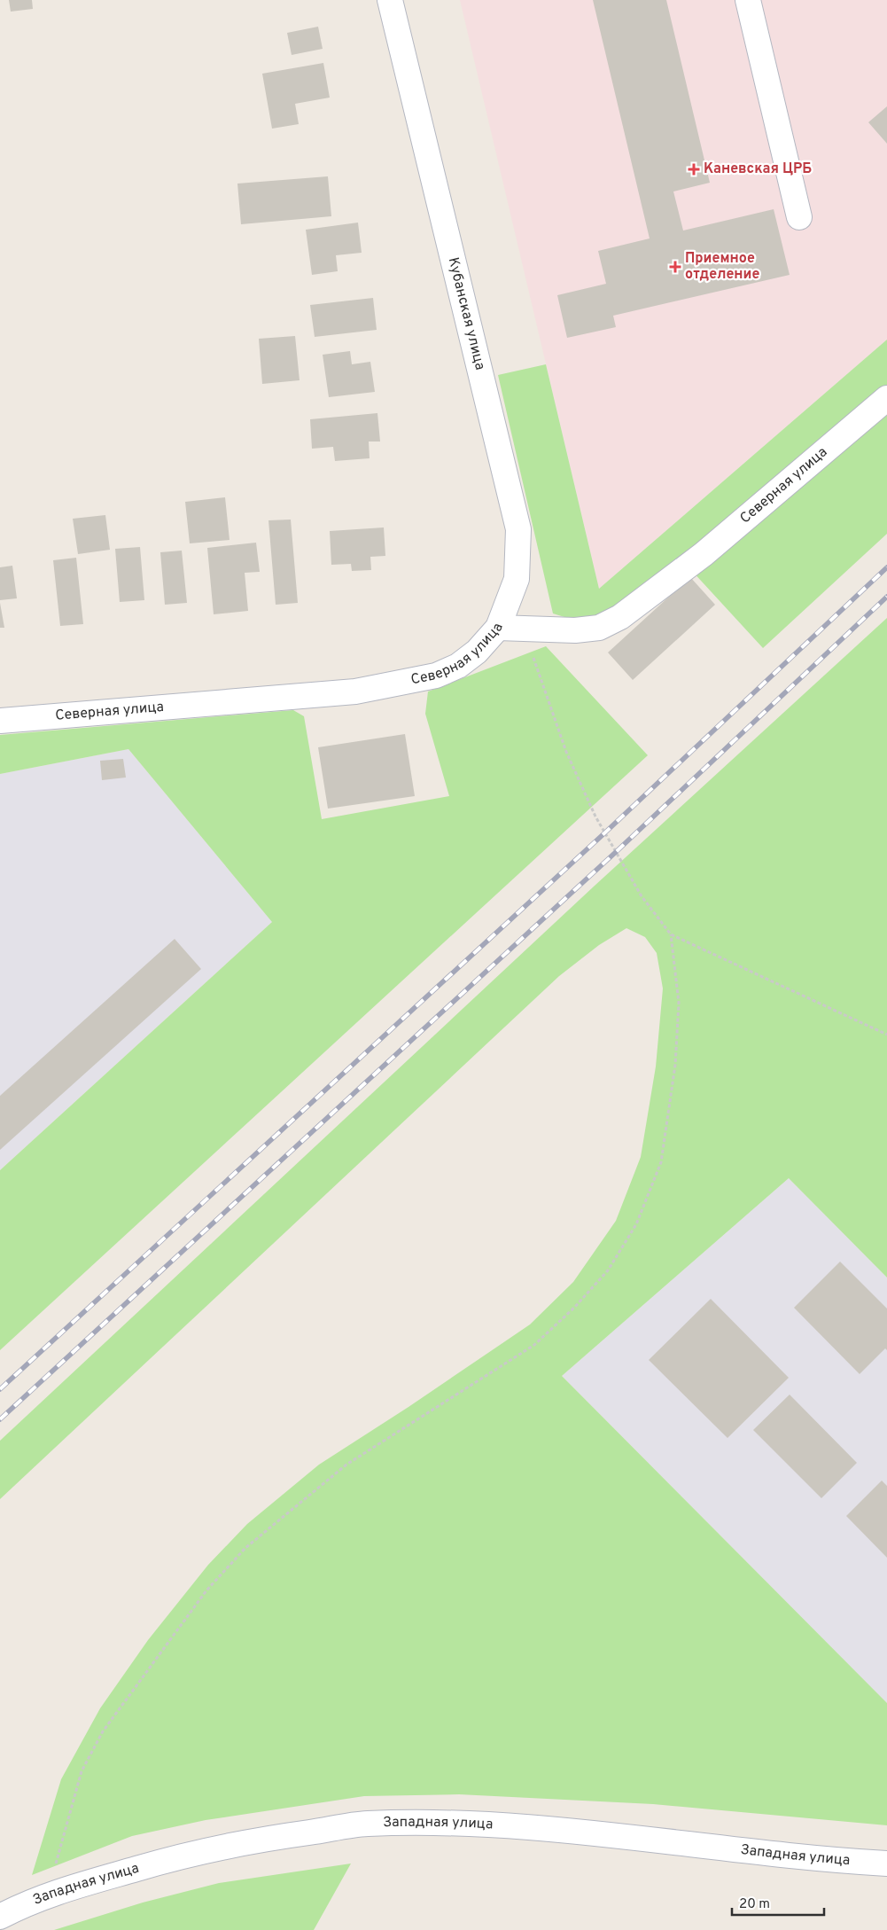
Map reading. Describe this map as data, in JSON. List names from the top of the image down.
{
  "streets": {
    "street": ["Кубанская улица", "Северная улица", "Западная улица"]
  },
  "crossings": [
    ["Кубанская улица", "Северная улица"]
  ],
  "places": {
    "health": ["Каневская ЦРБ", "Приемное отделение"]
  },
  "scale_bar": "20 m"
}
